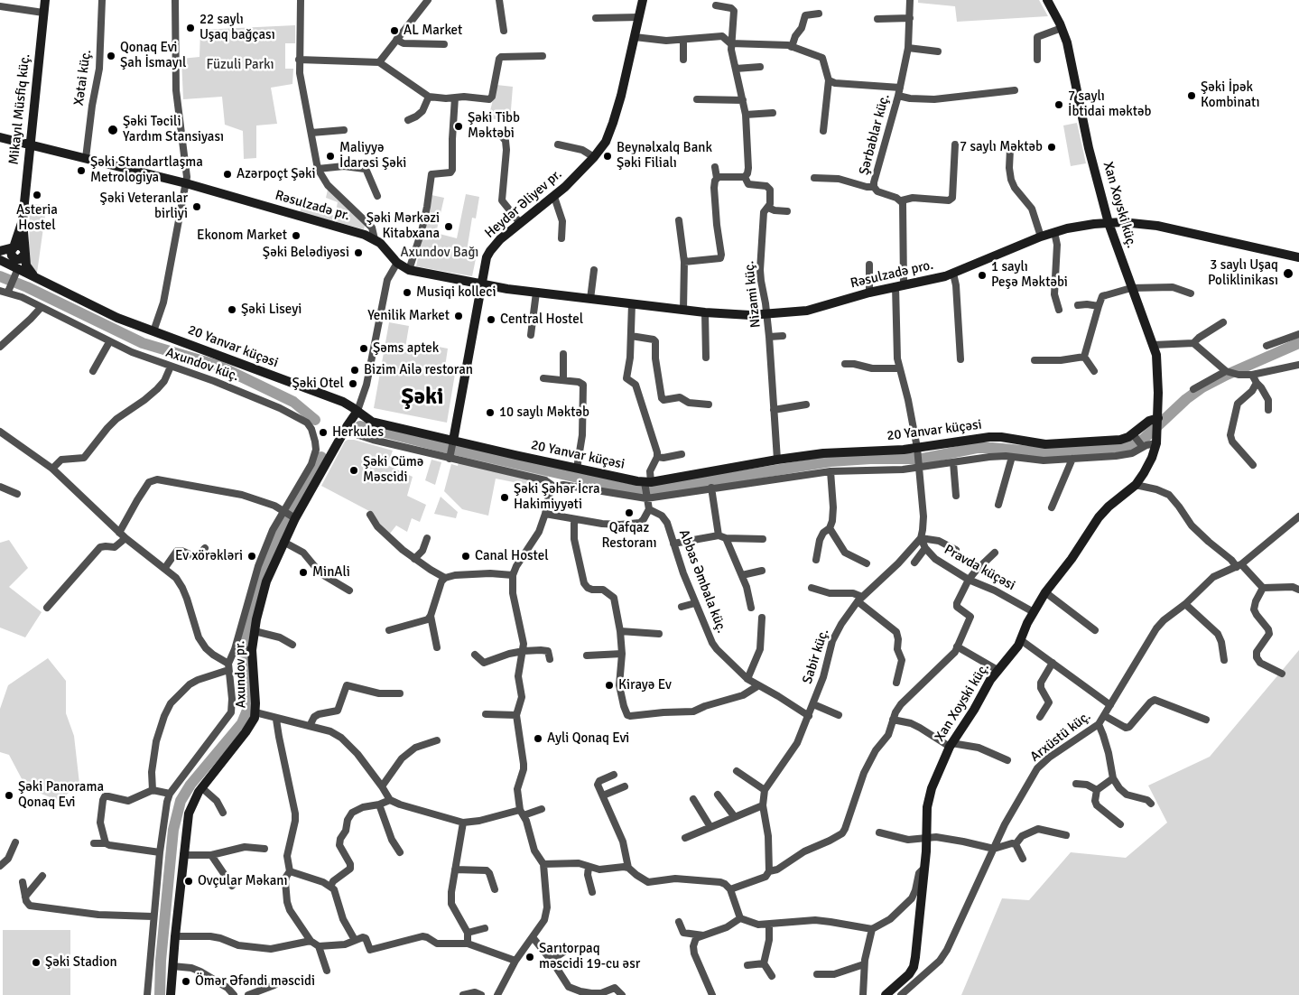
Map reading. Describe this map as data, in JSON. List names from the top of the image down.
{
  "streets": {
    "street": [
      "Xətai küç.",
      "Mikayıl Müsfiq küç.",
      "Şərbablar küç.",
      "Heydər Əliyev pr.",
      "Xan Xoyski küç.",
      "Rəsulzadə pr.",
      "Rəsulzadə pro.",
      "Nizami küç.",
      "20 Yanvar küçəsi",
      "Axundov küç.",
      "Pravda küçəsi",
      "Abbas Əmbala küç.",
      "Sabir küç.",
      "Axundov pr.",
      "Arxüstü küç."
    ]
  },
  "crossings": [
    ["Xətai küç.", "Rəsulzadə pr."],
    ["Mikayıl Müsfiq küç.", "Rəsulzadə pr."],
    ["Mikayıl Müsfiq küç.", "20 Yanvar küçəsi"],
    ["Heydər Əliyev pr.", "Rəsulzadə pro."],
    ["Heydər Əliyev pr.", "20 Yanvar küçəsi"],
    ["Xan Xoyski küç.", "Rəsulzadə pro."],
    ["Xan Xoyski küç.", "20 Yanvar küçəsi"],
    ["Xan Xoyski küç.", "Pravda küçəsi"],
    ["Rəsulzadə pr.", "Rəsulzadə pro."],
    ["Rəsulzadə pro.", "Nizami küç."],
    ["Nizami küç.", "20 Yanvar küçəsi"],
    ["20 Yanvar küçəsi", "Axundov pr."],
    ["Axundov küç.", "Axundov pr."],
    ["Pravda küçəsi", "Sabir küç."],
    ["Abbas Əmbala küç.", "Sabir küç."]
  ],
  "districts": ["Şəki"],
  "parks": ["Füzuli Parkı", "Axundov Bağı"],
  "places": [
    "22 saylı Uşaq bağçası",
    "AL Market",
    "Qonaq Evi Şah İsmayıl",
    "Şəki İpək Kombinatı",
    "7 saylı İbtidai məktəb",
    "Şəki Tibb Məktəbi",
    "Şəki Təcili Yardım Stansiyası",
    "7 saylı Məktəb",
    "Maliyyə İdarəsi Şəki",
    "Beynəlxalq Bank Şəki Filialı",
    "Şəki Standartlaşma Metrologiya",
    "Azərpoçt Şəki",
    "Asteria Hostel",
    "Şəki Veteranlar birliyi",
    "Şəki Mərkəzi Kitabxana",
    "Ekonom Market",
    "Şəki Belədiyəsi",
    "3 saylı Uşaq Poliklinikası",
    "1 saylı Peşə Məktəbi",
    "Musiqi kolleci",
    "Şəki Liseyi",
    "Yenilik Market",
    "Central Hostel",
    "Şəms aptek",
    "Bizim Ailə restoran",
    "Şəki Otel",
    "10 saylı Məktəb",
    "Herkules",
    "Şəki Cümə Məscidi",
    "Şəki Şəhər İcra Hakimiyyəti",
    "Qafqaz Restoranı",
    "Ev xörəkləri",
    "Canal Hostel",
    "MinAli",
    "Kirayə Ev",
    "Ayli Qonaq Evi",
    "Şəki Panorama Qonaq Evi",
    "Ovçular Məkanı",
    "Sarıtorpaq məscidi 19-cu əsr",
    "Şəki Stadion",
    "Ömər Əfəndi məscidi"
  ]
}
